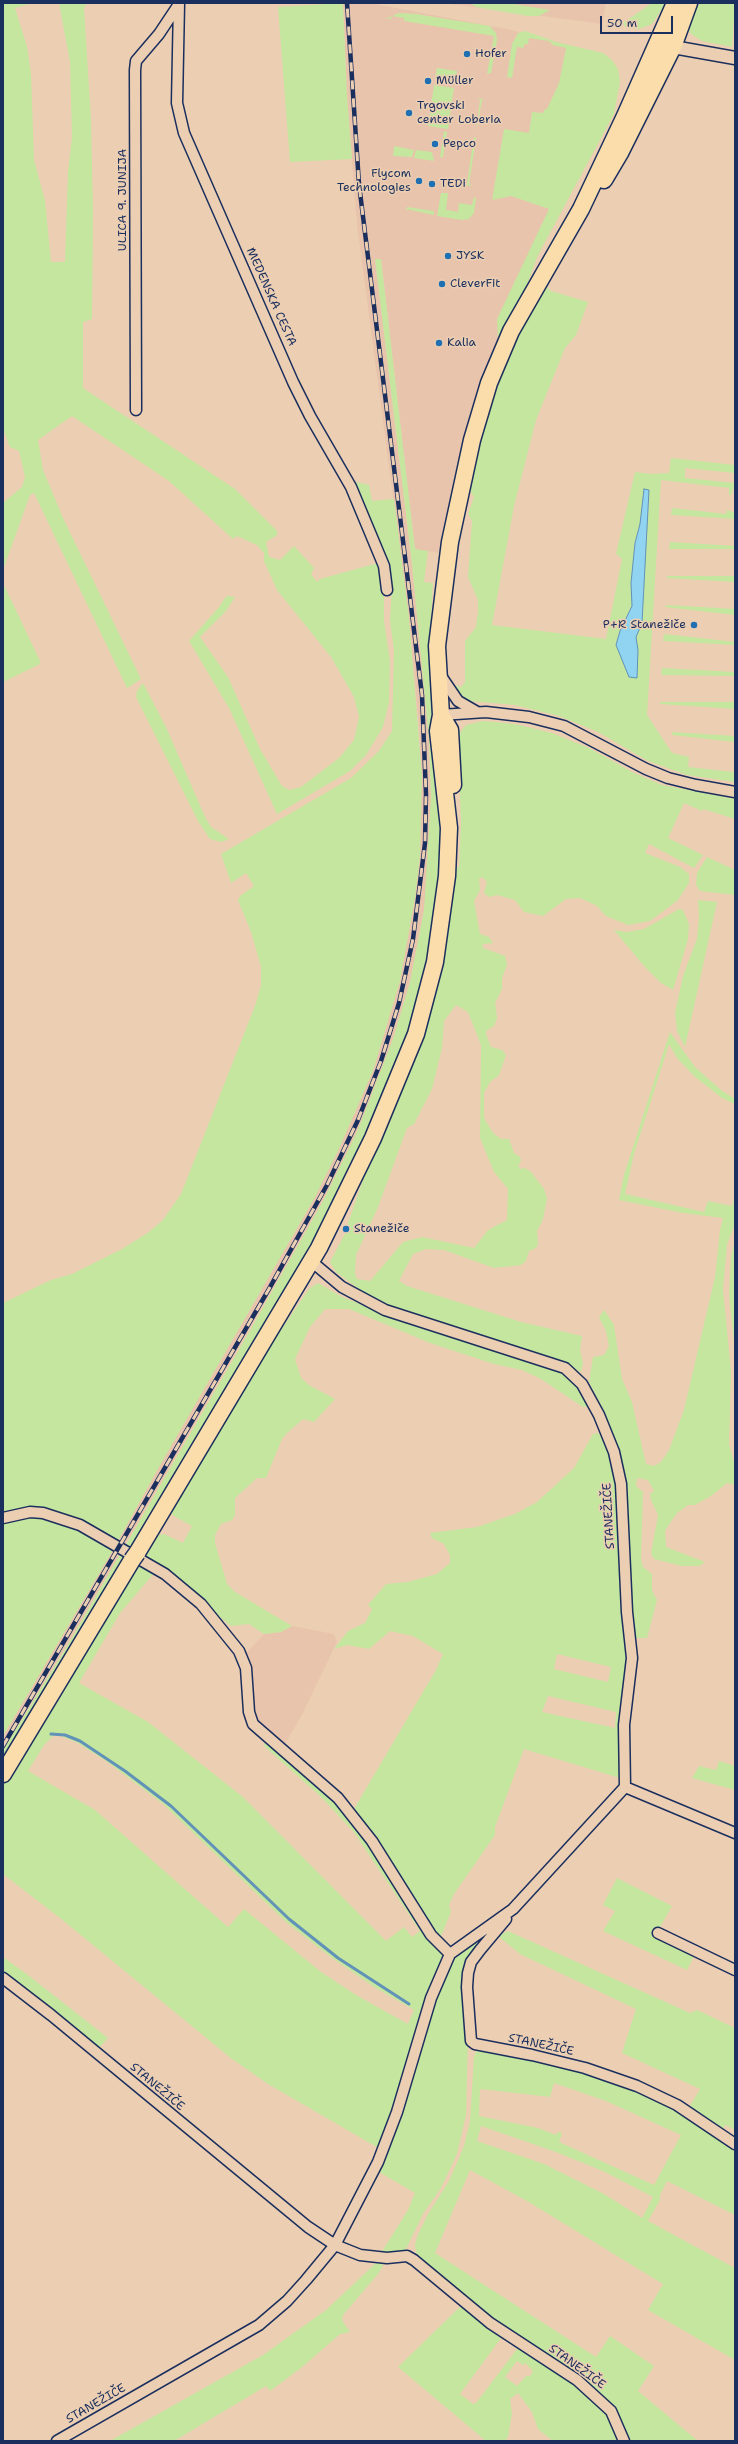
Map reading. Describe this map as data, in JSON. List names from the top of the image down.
{
  "streets": {
    "street": ["ULICA 9. JUNIJA", "MEDENSKA CESTA", "STANEŽIČE"]
  },
  "crossings": [
    ["ULICA 9. JUNIJA", "MEDENSKA CESTA"]
  ],
  "places": [
    "Hofer",
    "Müller",
    "Trgovski center Loberia",
    "Pepco",
    "Flycom Technologies",
    "TEDi",
    "JYSK",
    "CleverFit",
    "Kalia",
    "P+R Stanežiče",
    "Stanežiče"
  ],
  "scale_bar": "50 m"
}
